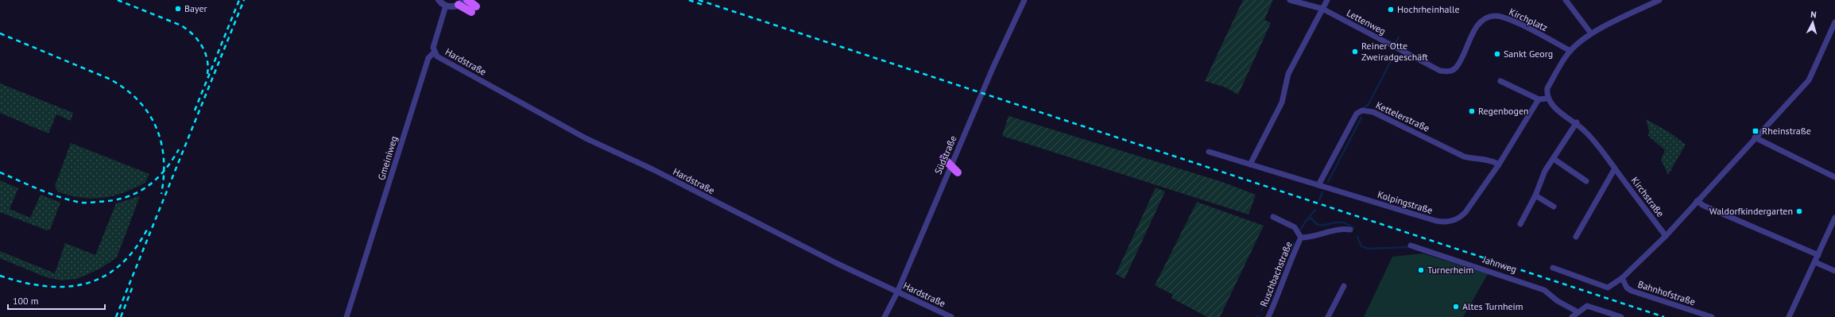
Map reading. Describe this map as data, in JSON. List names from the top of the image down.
{
  "streets": {
    "street": [
      "Kirchplatz",
      "Lettenweg",
      "Hardstraße",
      "Kettelerstraße",
      "Südstraße",
      "Gmeiniweg",
      "Kirchstraße",
      "Kolpingstraße",
      "Jahnweg",
      "Ruschbachstraße",
      "Bahnhofstraße"
    ]
  },
  "crossings": [
    ["Kirchplatz", "Lettenweg"],
    ["Hardstraße", "Südstraße"],
    ["Hardstraße", "Gmeiniweg"],
    ["Kettelerstraße", "Kolpingstraße"]
  ],
  "places": {
    "other": [
      "Bayer",
      "Hochrheinhalle",
      "Reiner Otte Zweiradgeschäft",
      "Sankt Georg",
      "Regenbogen",
      "Waldorfkindergarten",
      "Turnerheim",
      "Altes Turnheim"
    ],
    "transit": ["Rheinstraße"]
  },
  "scale_bar": "100 m",
  "north": "top"
}
